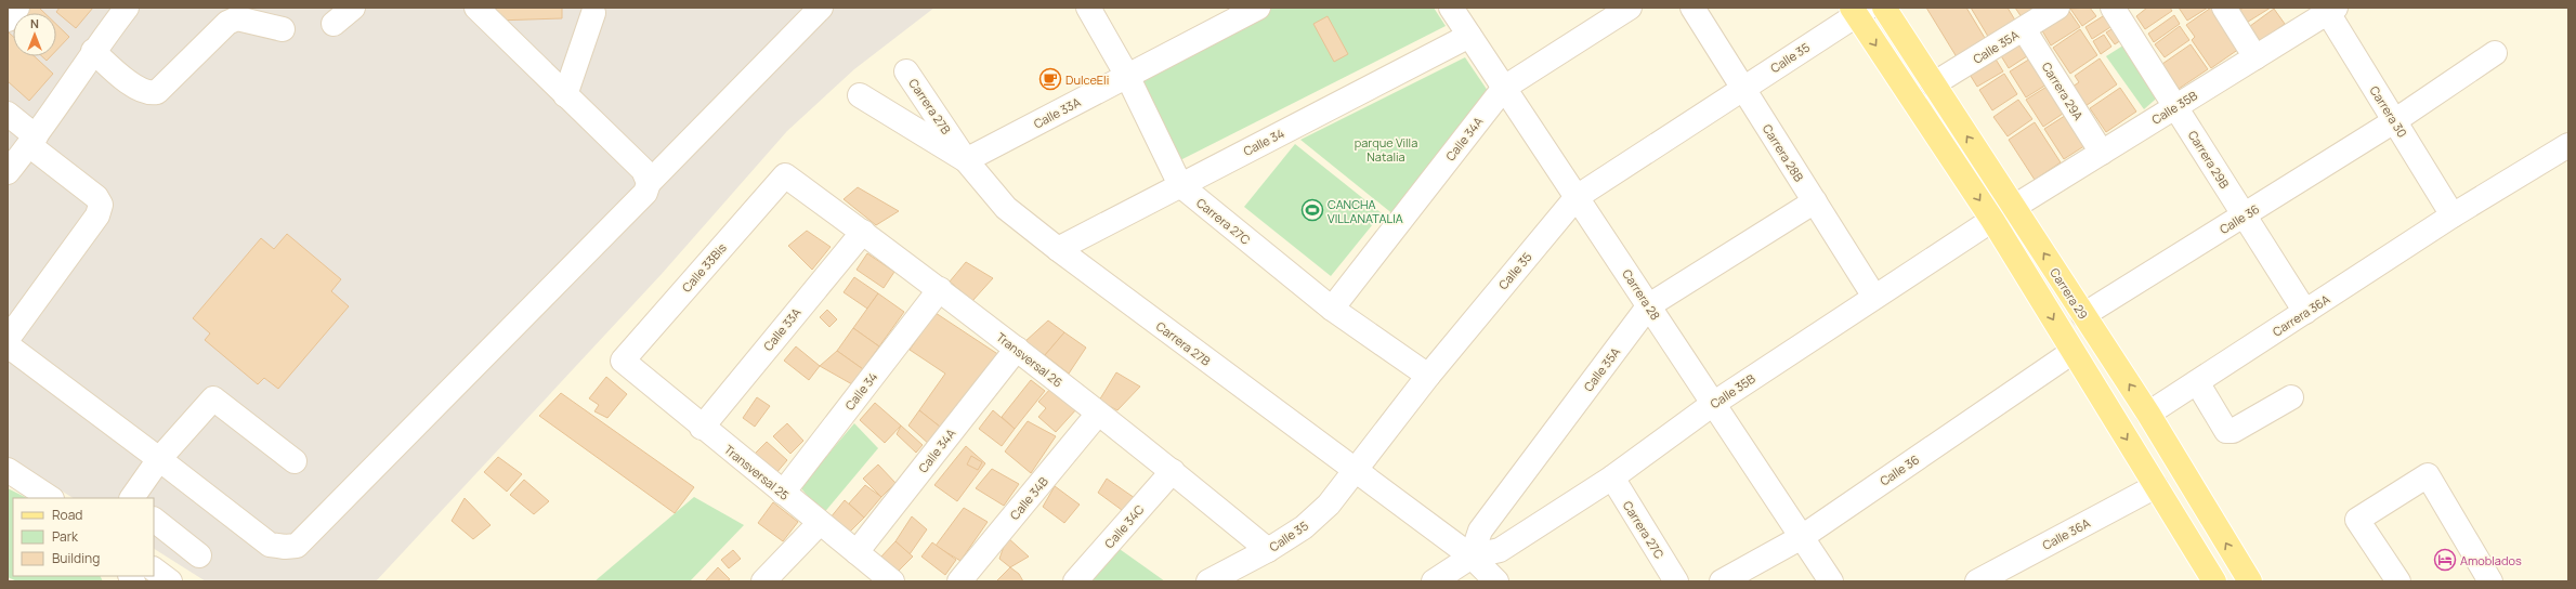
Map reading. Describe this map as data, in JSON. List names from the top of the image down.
{
  "streets": {
    "main road": ["Carrera 29"],
    "street": [
      "Calle 35A",
      "Calle 35",
      "Carrera 29A",
      "Carrera 27B",
      "Calle 35B",
      "Carrera 30",
      "Calle 33A",
      "Calle 34A",
      "Calle 34",
      "Carrera 28B",
      "Carrera 29B",
      "Calle 36",
      "Carrera 27C",
      "Calle 33Bis",
      "Carrera 28",
      "Carrera 36A",
      "Transversal 26",
      "Transversal 25",
      "Calle 34B",
      "Calle 34C",
      "Calle 36A"
    ]
  },
  "crossings": [
    ["Calle 35A", "Carrera 29A"],
    ["Calle 35A", "Carrera 27B"],
    ["Calle 35A", "Calle 35B"],
    ["Calle 35A", "Carrera 28B"],
    ["Calle 35A", "Carrera 29"],
    ["Calle 35A", "Carrera 28"],
    ["Calle 35", "Carrera 27B"],
    ["Calle 35", "Carrera 28B"],
    ["Calle 35", "Carrera 27C"],
    ["Calle 35", "Carrera 28"],
    ["Calle 35", "Transversal 26"],
    ["Carrera 29A", "Calle 35B"],
    ["Carrera 27B", "Calle 35B"],
    ["Carrera 27B", "Calle 33A"],
    ["Carrera 27B", "Calle 34"],
    ["Calle 35B", "Carrera 30"],
    ["Calle 35B", "Carrera 28B"],
    ["Calle 35B", "Carrera 29B"],
    ["Calle 35B", "Carrera 27C"],
    ["Calle 35B", "Carrera 29"],
    ["Calle 35B", "Carrera 28"],
    ["Carrera 30", "Calle 36"],
    ["Carrera 30", "Carrera 36A"],
    ["Calle 33A", "Carrera 27C"],
    ["Calle 33A", "Transversal 26"],
    ["Calle 33A", "Transversal 25"],
    ["Calle 34A", "Carrera 27C"],
    ["Calle 34A", "Carrera 28"],
    ["Calle 34A", "Transversal 26"],
    ["Calle 34A", "Transversal 25"],
    ["Calle 34", "Carrera 27C"],
    ["Calle 34", "Carrera 28"],
    ["Calle 34", "Transversal 26"],
    ["Calle 34", "Transversal 25"],
    ["Carrera 29B", "Calle 36"],
    ["Carrera 29B", "Carrera 36A"],
    ["Calle 36", "Carrera 29"],
    ["Calle 36", "Carrera 28"],
    ["Calle 33Bis", "Transversal 26"],
    ["Calle 33Bis", "Transversal 25"],
    ["Carrera 29", "Carrera 36A"],
    ["Transversal 26", "Calle 34B"],
    ["Transversal 26", "Calle 34C"]
  ],
  "parks": ["parque Villa Natalia"],
  "places": {
    "cafe": ["DulceEli"],
    "sports": ["CANCHA VILLANATALIA"],
    "hotel": ["Amoblados"]
  },
  "legend": ["Road", "Park", "Building"],
  "north": "top"
}
